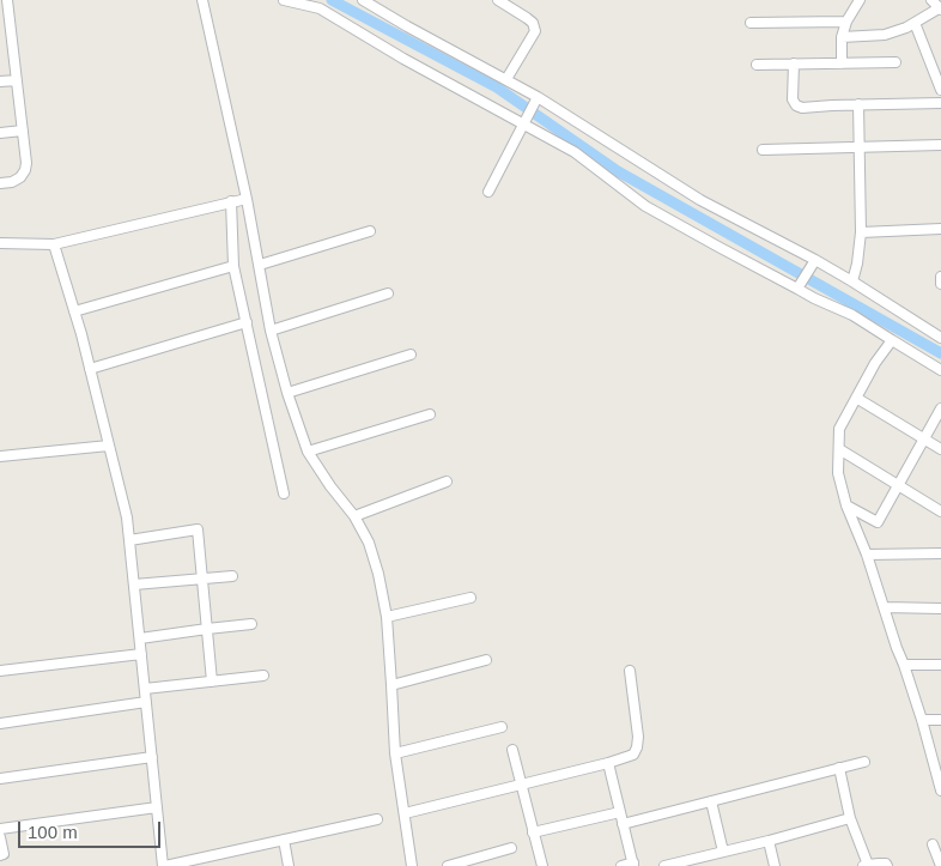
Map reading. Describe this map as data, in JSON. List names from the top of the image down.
{
  "scale_bar": "100 m"
}
